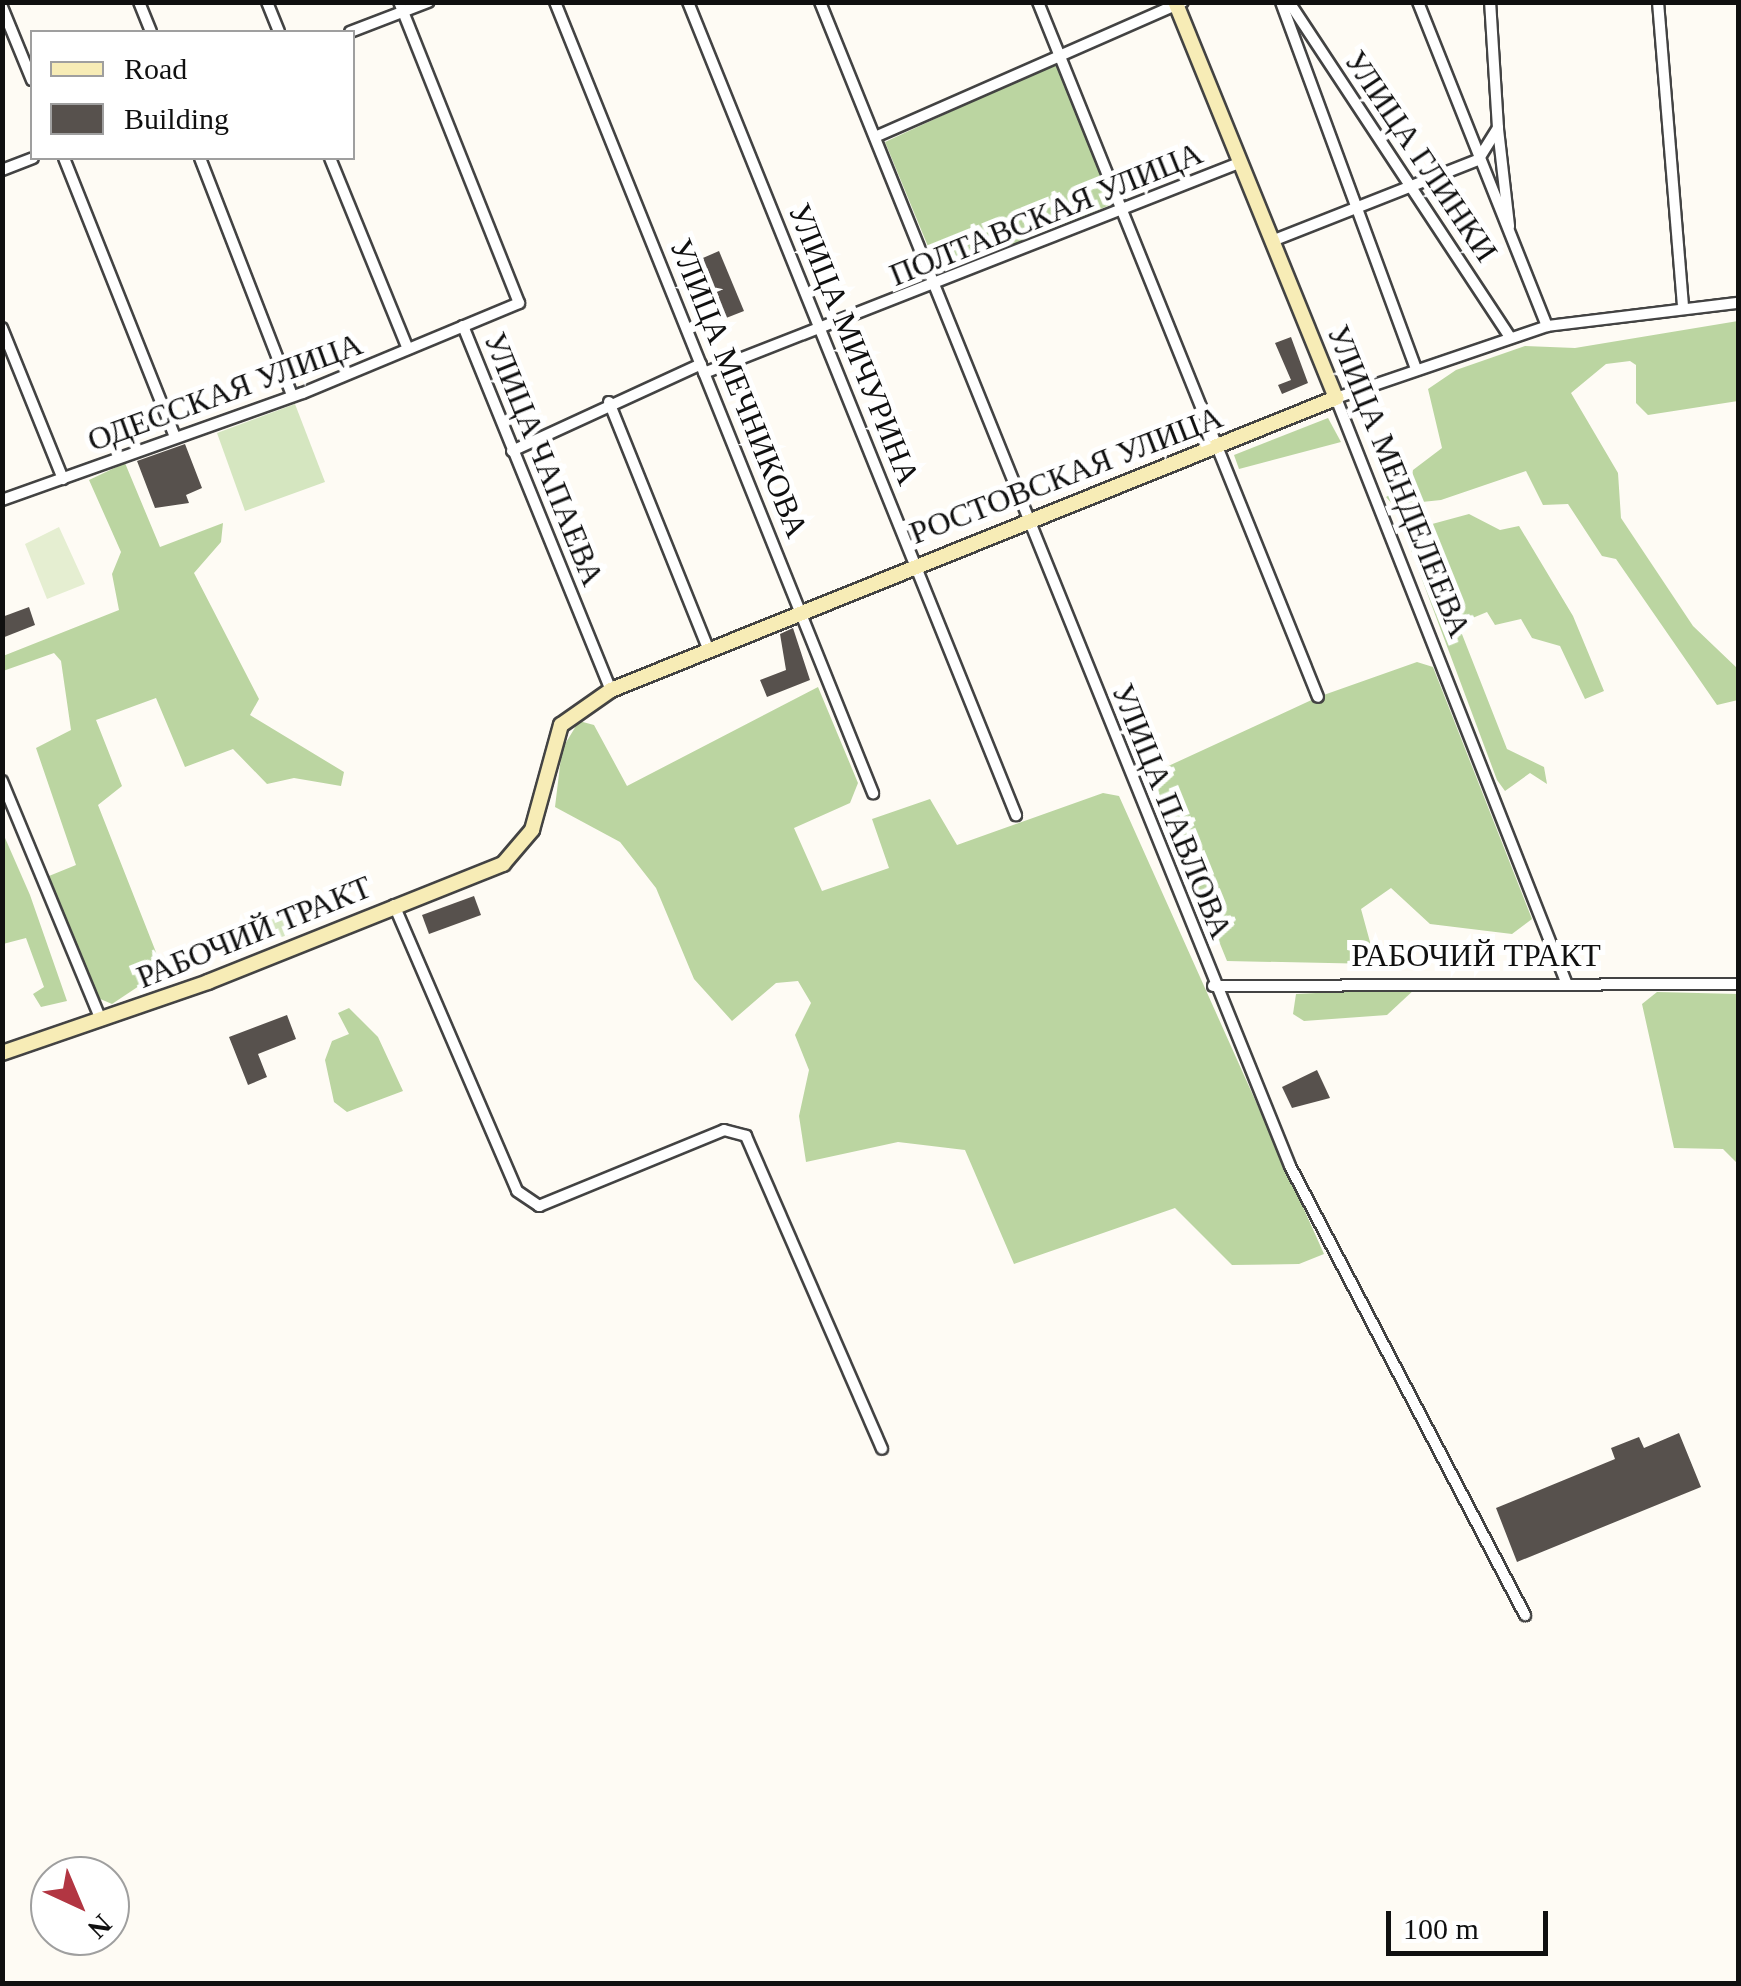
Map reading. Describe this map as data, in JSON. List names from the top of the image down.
{
  "streets": {
    "street": [
      "УЛИЦА ГЛИНКИ",
      "ПОЛТАВСКАЯ УЛИЦА",
      "УЛИЦА МИЧУРИНА",
      "УЛИЦА МЕЧНИКОВА",
      "ОДЕССКАЯ УЛИЦА",
      "УЛИЦА ЧАПАЕВА",
      "РОСТОВСКАЯ УЛИЦА",
      "УЛИЦА МЕНДЕЛЕЕВА",
      "УЛИЦА ПАВЛОВА",
      "РАБОЧИЙ ТРАКТ"
    ]
  },
  "crossings": [
    ["УЛИЦА ГЛИНКИ", "РОСТОВСКАЯ УЛИЦА"],
    ["ПОЛТАВСКАЯ УЛИЦА", "УЛИЦА МИЧУРИНА"],
    ["ПОЛТАВСКАЯ УЛИЦА", "УЛИЦА МЕЧНИКОВА"],
    ["ПОЛТАВСКАЯ УЛИЦА", "УЛИЦА ЧАПАЕВА"],
    ["ПОЛТАВСКАЯ УЛИЦА", "УЛИЦА МЕНДЕЛЕЕВА"],
    ["ПОЛТАВСКАЯ УЛИЦА", "УЛИЦА ПАВЛОВА"],
    ["УЛИЦА МИЧУРИНА", "РОСТОВСКАЯ УЛИЦА"],
    ["УЛИЦА МЕЧНИКОВА", "РОСТОВСКАЯ УЛИЦА"],
    ["ОДЕССКАЯ УЛИЦА", "УЛИЦА ЧАПАЕВА"],
    ["УЛИЦА ЧАПАЕВА", "РОСТОВСКАЯ УЛИЦА"],
    ["РОСТОВСКАЯ УЛИЦА", "УЛИЦА МЕНДЕЛЕЕВА"],
    ["РОСТОВСКАЯ УЛИЦА", "УЛИЦА ПАВЛОВА"],
    ["РОСТОВСКАЯ УЛИЦА", "РАБОЧИЙ ТРАКТ"],
    ["УЛИЦА МЕНДЕЛЕЕВА", "РАБОЧИЙ ТРАКТ"],
    ["УЛИЦА ПАВЛОВА", "РАБОЧИЙ ТРАКТ"]
  ],
  "legend": ["Road", "Building"],
  "scale_bar": "100 m",
  "north": "bottom right"
}
